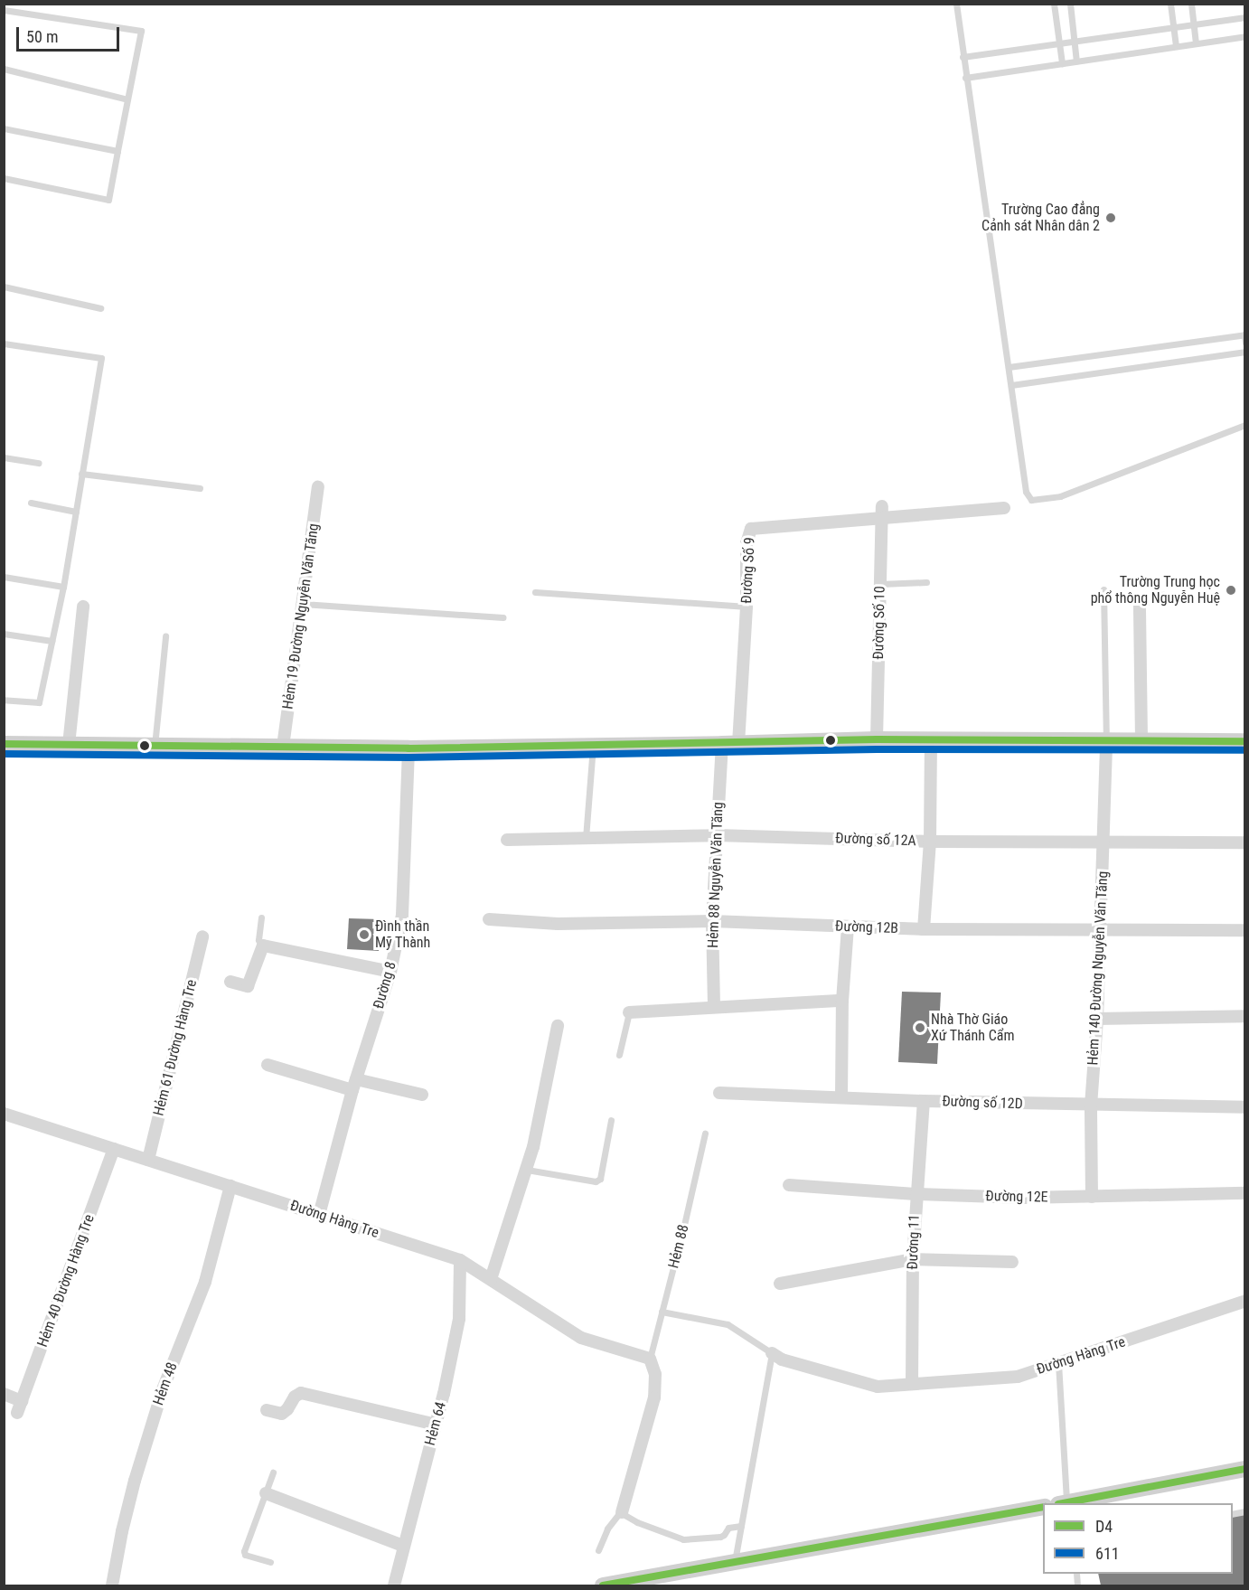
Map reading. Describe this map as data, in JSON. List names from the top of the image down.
{
  "streets": {
    "street": [
      "Đường Số 9",
      "Hẻm 19 Đường Nguyễn Văn Tăng",
      "Đường Số 10",
      "Đường số 12A",
      "Hẻm 88 Nguyễn Văn Tăng",
      "Đường 12B",
      "Hẻm 140 Đường Nguyễn Văn Tăng",
      "Đường 8",
      "Hẻm 61 Đường Hàng Tre",
      "Đường số 12D",
      "Đường 12E",
      "Đường Hàng Tre",
      "Đường 11",
      "Hẻm 40 Đường Hàng Tre",
      "Hẻm 48",
      "Hẻm 64"
    ],
    "lane": ["Hẻm 88"]
  },
  "crossings": [
    ["Đường Số 9", "Đường Số 10"],
    ["Đường số 12A", "Hẻm 88 Nguyễn Văn Tăng"],
    ["Đường số 12A", "Hẻm 140 Đường Nguyễn Văn Tăng"],
    ["Hẻm 88 Nguyễn Văn Tăng", "Đường 12B"],
    ["Đường 12B", "Hẻm 140 Đường Nguyễn Văn Tăng"],
    ["Hẻm 140 Đường Nguyễn Văn Tăng", "Đường số 12D"],
    ["Hẻm 140 Đường Nguyễn Văn Tăng", "Đường 12E"],
    ["Đường 8", "Đường Hàng Tre"],
    ["Hẻm 61 Đường Hàng Tre", "Đường Hàng Tre"],
    ["Đường số 12D", "Đường 11"],
    ["Đường 12E", "Đường 11"],
    ["Đường Hàng Tre", "Đường 11"],
    ["Đường Hàng Tre", "Hẻm 88"],
    ["Đường Hàng Tre", "Hẻm 40 Đường Hàng Tre"],
    ["Đường Hàng Tre", "Hẻm 48"],
    ["Đường Hàng Tre", "Hẻm 64"]
  ],
  "places": [
    "Trường Cao đẳng Cảnh sát Nhân dân 2",
    "Trường Trung học phổ thông Nguyễn Huệ",
    "Đình thần Mỹ Thành",
    "Nhà Thờ Giáo Xứ Thánh Cẩm"
  ],
  "lines": ["transit line D4", "transit line 611"],
  "legend": ["D4", "611"],
  "scale_bar": "50 m"
}
